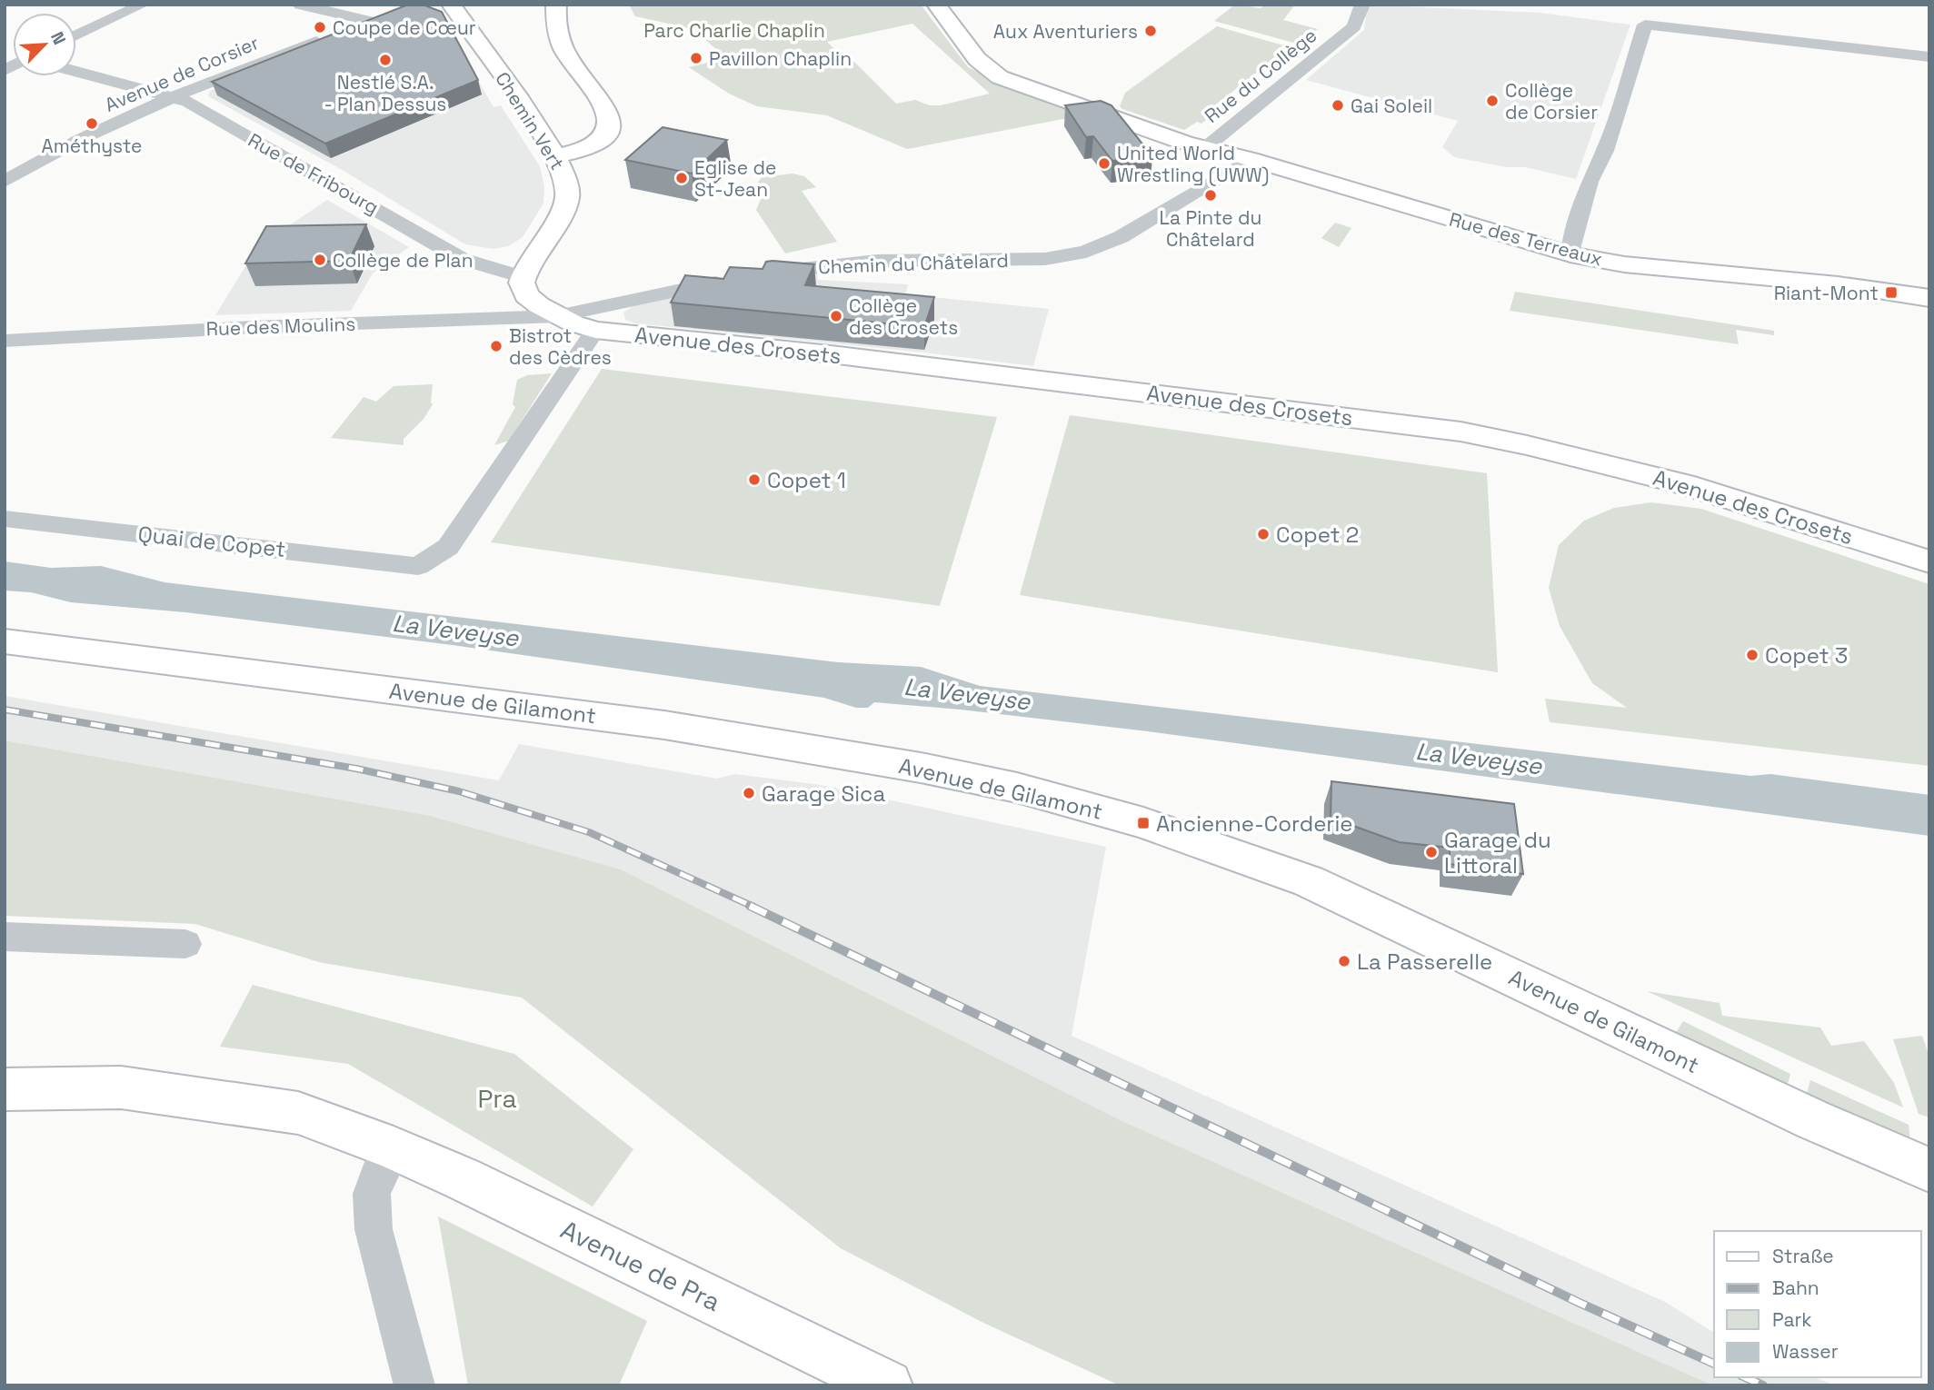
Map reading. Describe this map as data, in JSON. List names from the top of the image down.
{
  "streets": {
    "street": [
      "Avenue de Corsier",
      "Rue du Collège",
      "Chemin Vert",
      "Rue de Fribourg",
      "Rue des Terreaux",
      "Chemin du Châtelard",
      "Rue des Moulins",
      "Avenue des Crosets",
      "Quai de Copet",
      "Avenue de Gilamont",
      "Avenue de Pra"
    ]
  },
  "crossings": [
    ["Avenue de Corsier", "Rue de Fribourg"],
    ["Rue du Collège", "Rue des Terreaux"],
    ["Chemin Vert", "Rue de Fribourg"],
    ["Rue des Terreaux", "Chemin du Châtelard"],
    ["Chemin du Châtelard", "Rue des Moulins"],
    ["Chemin du Châtelard", "Avenue des Crosets"],
    ["Rue des Moulins", "Avenue des Crosets"],
    ["Avenue des Crosets", "Quai de Copet"]
  ],
  "water": ["La Veveyse"],
  "parks": ["Parc Charlie Chaplin", "Pra"],
  "places": {
    "other": [
      "Coupe de Cœur",
      "Aux Aventuriers",
      "Pavillon Chaplin",
      "Nestlé S.A. - Plan Dessus",
      "Collège de Corsier",
      "Gai Soleil",
      "Améthyste",
      "United World Wrestling (UWW)",
      "Eglise de St-Jean",
      "La Pinte du Châtelard",
      "Collège de Plan",
      "Collège des Crosets",
      "Bistrot des Cèdres",
      "Copet 1",
      "Copet 2",
      "Copet 3",
      "Garage Sica",
      "Garage du Littoral",
      "La Passerelle"
    ],
    "transit": ["Riant-Mont", "Ancienne-Corderie"]
  },
  "legend": [
    "Straße",
    "Bahn",
    "Park",
    "Wasser"
  ],
  "north": "top right"
}
